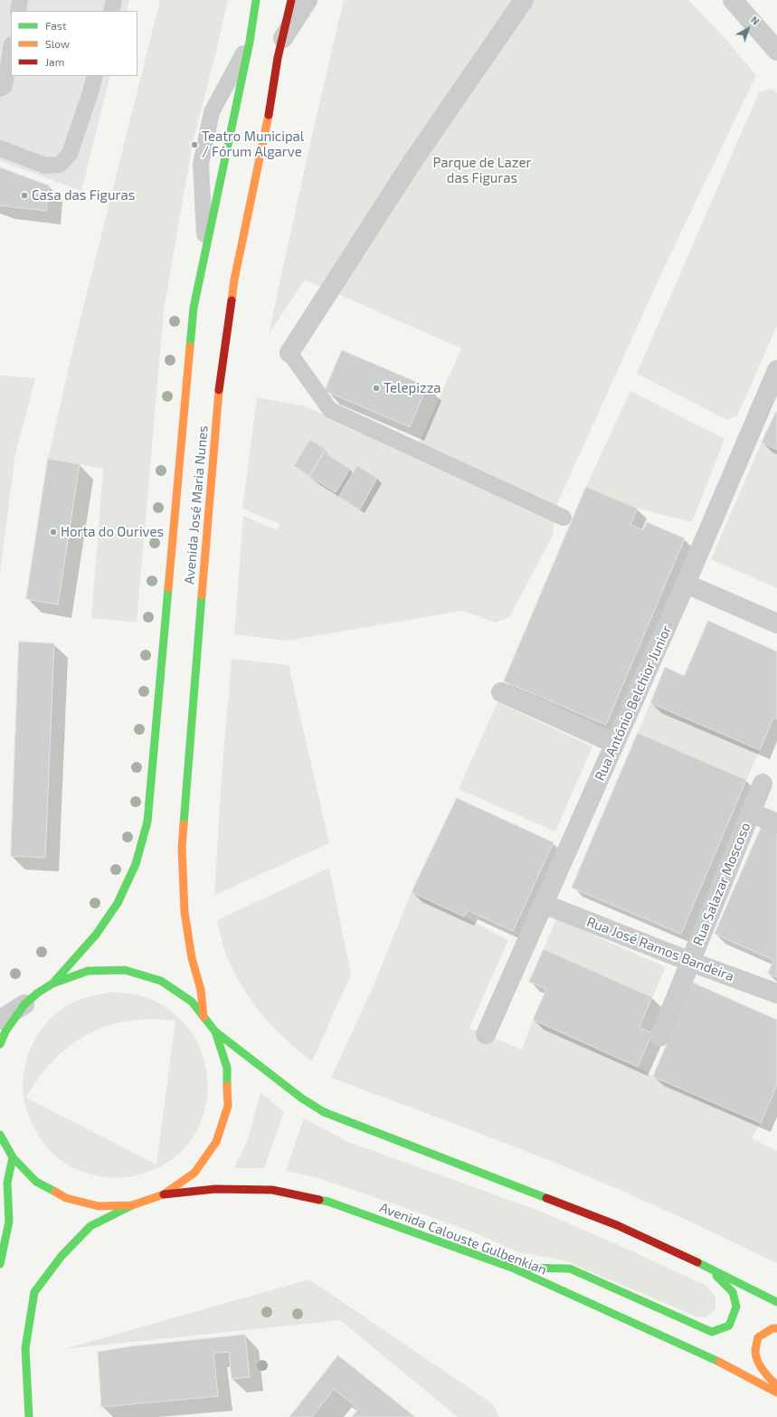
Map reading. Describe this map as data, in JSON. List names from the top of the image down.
{
  "streets": {
    "main road": ["Avenida José Maria Nunes", "Avenida Calouste Gulbenkian"],
    "street": ["Rua António Belchior Junior", "Rua Salazar Moscoso", "Rua José Ramos Bandeira"]
  },
  "crossings": [
    ["Rua António Belchior Junior", "Rua José Ramos Bandeira"],
    ["Rua Salazar Moscoso", "Rua José Ramos Bandeira"]
  ],
  "parks": ["Parque de Lazer das Figuras"],
  "places": [
    "Teatro Municipal / Fórum Algarve",
    "Casa das Figuras",
    "Telepizza",
    "Horta do Ourives"
  ],
  "legend": ["Fast", "Slow", "Jam"],
  "north": "top right"
}
